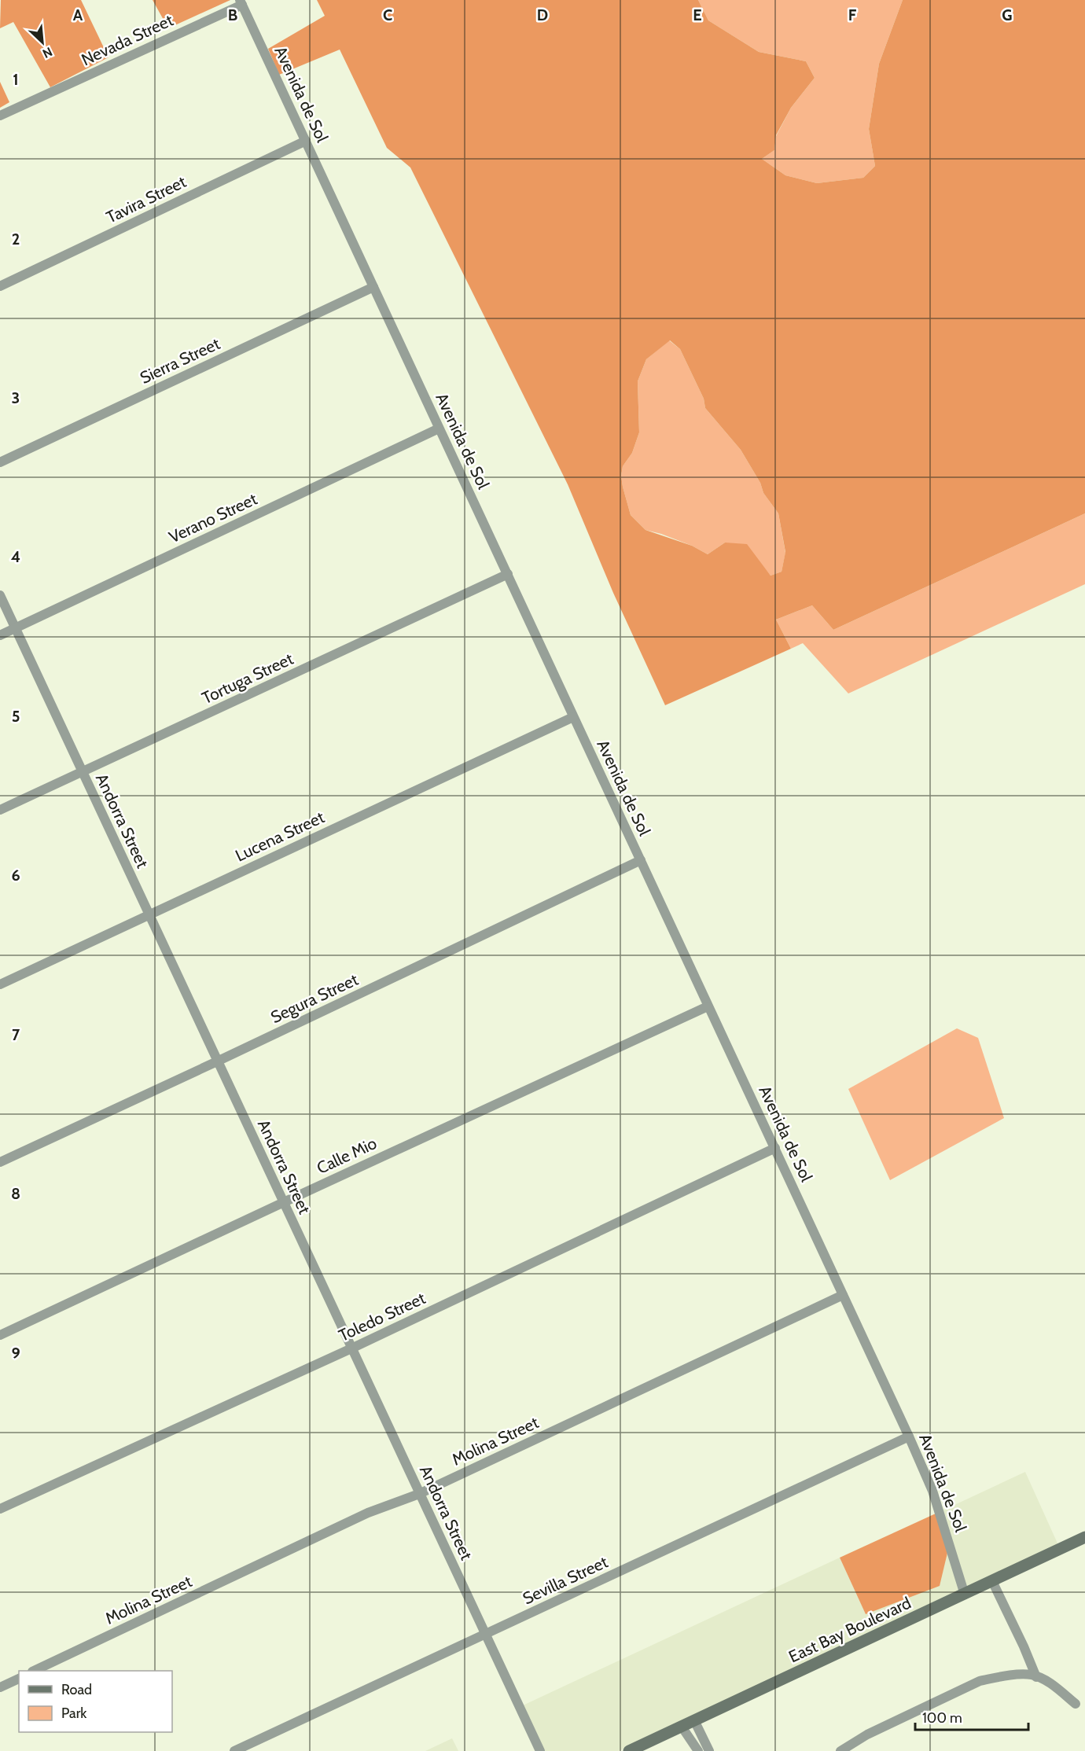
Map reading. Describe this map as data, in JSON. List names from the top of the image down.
{
  "streets": {
    "main road": ["East Bay Boulevard"],
    "street": [
      "Nevada Street",
      "Avenida de Sol",
      "Tavira Street",
      "Sierra Street",
      "Verano Street",
      "Tortuga Street",
      "Andorra Street",
      "Lucena Street",
      "Segura Street",
      "Calle Mio",
      "Toledo Street",
      "Molina Street",
      "Sevilla Street"
    ]
  },
  "crossings": [
    ["Nevada Street", "Avenida de Sol"],
    ["Avenida de Sol", "Tavira Street"],
    ["Avenida de Sol", "Sierra Street"],
    ["Avenida de Sol", "Verano Street"],
    ["Avenida de Sol", "Tortuga Street"],
    ["Avenida de Sol", "Lucena Street"],
    ["Avenida de Sol", "Segura Street"],
    ["Avenida de Sol", "Calle Mio"],
    ["Avenida de Sol", "Toledo Street"],
    ["Avenida de Sol", "Molina Street"],
    ["Avenida de Sol", "Sevilla Street"],
    ["Avenida de Sol", "East Bay Boulevard"],
    ["Verano Street", "Andorra Street"],
    ["Tortuga Street", "Andorra Street"],
    ["Andorra Street", "Lucena Street"],
    ["Andorra Street", "Segura Street"],
    ["Andorra Street", "Calle Mio"],
    ["Andorra Street", "Toledo Street"],
    ["Andorra Street", "Molina Street"],
    ["Andorra Street", "Sevilla Street"]
  ],
  "legend": ["Road", "Park"],
  "scale_bar": "100 m",
  "north": "bottom right",
  "grid": {
    "columns": [
      "A",
      "B",
      "C",
      "D",
      "E",
      "F",
      "G"
    ],
    "rows": [
      "1",
      "2",
      "3",
      "4",
      "5",
      "6",
      "7",
      "8",
      "9"
    ]
  }
}
